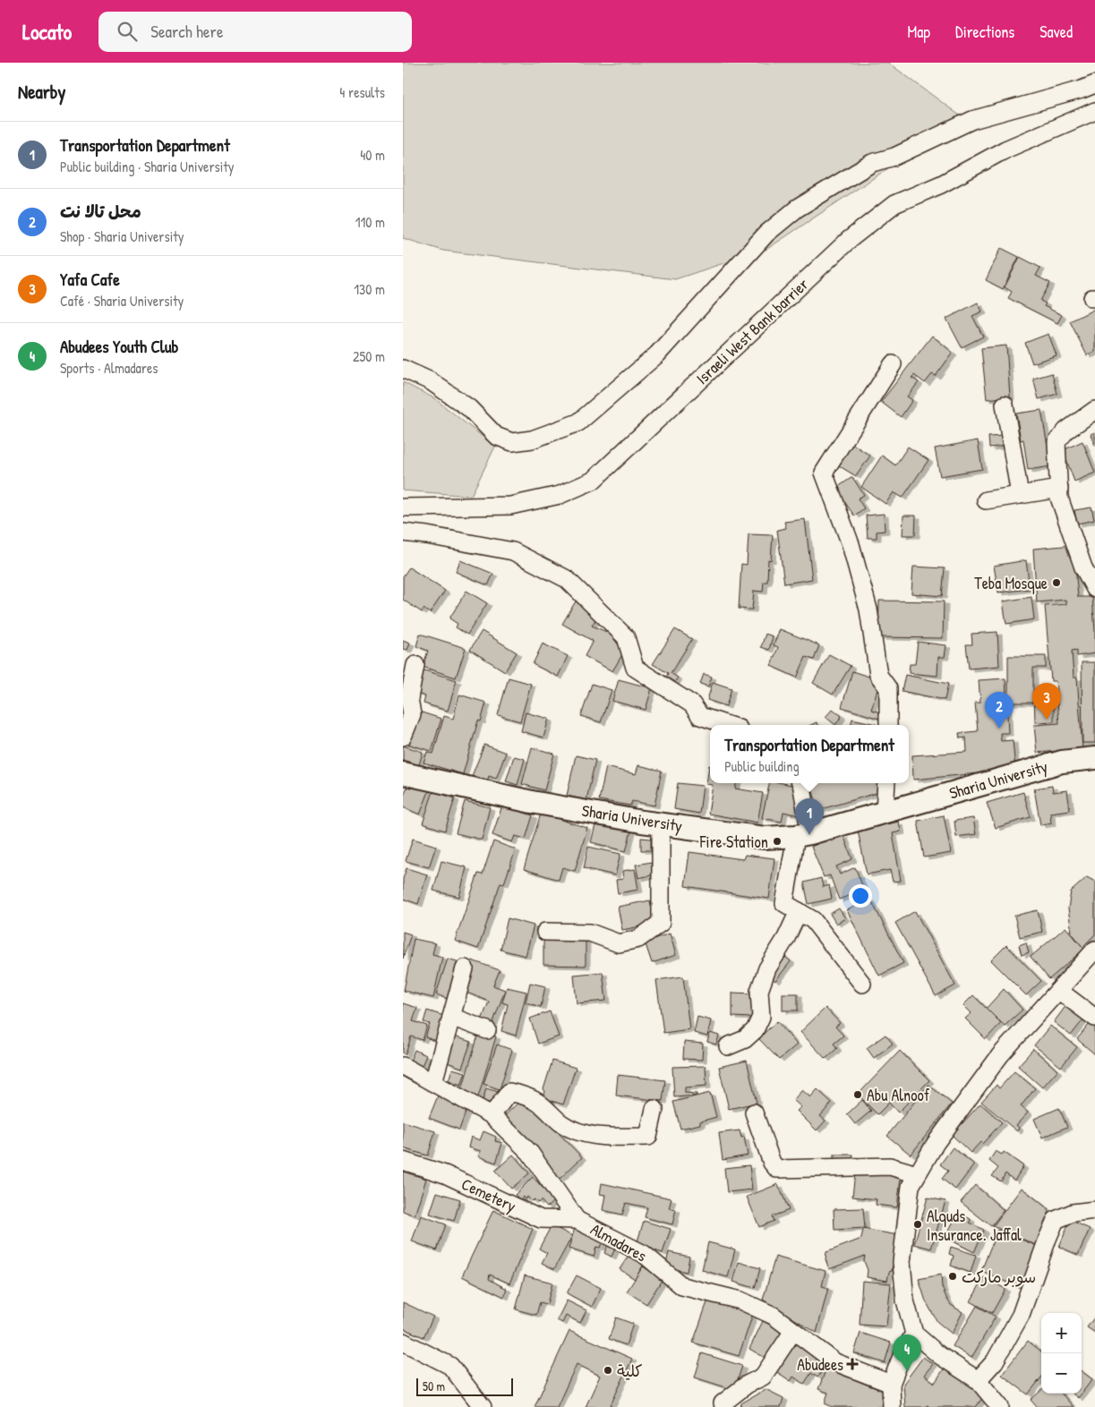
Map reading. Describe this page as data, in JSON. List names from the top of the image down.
{
  "streets": {
    "main road": ["Sharia University"],
    "street": ["Israeli West Bank barrier", "Cemetery", "Almadares"]
  },
  "crossings": [
    ["Cemetery", "Almadares"]
  ],
  "places": {
    "other": [
      "Teba Mosque",
      "Fire Station",
      "Abu Alnoof",
      "Alquds Insurance. Jaffal",
      "سوبر ماركت",
      "كلية"
    ],
    "health": ["Abudees"]
  },
  "scale_bar": "50 m",
  "page": {
    "header": "Locato",
    "search": "Search here",
    "nav": ["Map", "Directions", "Saved"],
    "heading": ["Nearby", "4 results"],
    "list": [
      {
        "mark": "1",
        "name": "Transportation Department",
        "note": "Public building · Sharia University",
        "value": "40 m"
      },
      {
        "mark": "2",
        "name": "محل تالا نت",
        "note": "Shop · Sharia University",
        "value": "110 m"
      },
      {
        "mark": "3",
        "name": "Yafa Cafe",
        "note": "Café · Sharia University",
        "value": "130 m"
      },
      {
        "mark": "4",
        "name": "Abudees Youth Club",
        "note": "Sports · Almadares",
        "value": "250 m"
      }
    ],
    "pins": [
      "3",
      "2",
      "1",
      "4"
    ],
    "popup": ["Transportation Department", "Public building"],
    "map_buttons": ["+", "−"],
    "scale": "50 m"
  }
}
